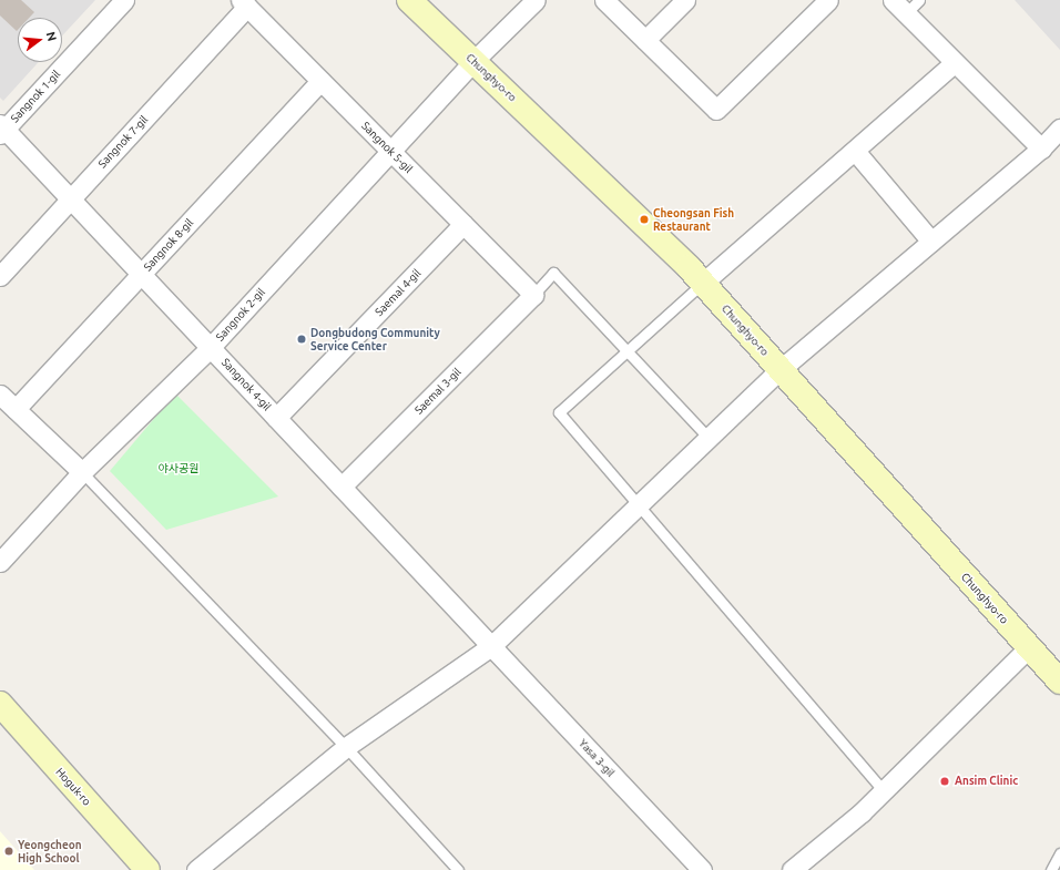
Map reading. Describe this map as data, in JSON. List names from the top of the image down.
{
  "streets": {
    "street": [
      "Chunghyo-ro",
      "Sangnok 1-gil",
      "Sangnok 7-gil",
      "Sangnok 5-gil",
      "Sangnok 8-gil",
      "Saemal 4-gil",
      "Sangnok 2-gil",
      "Sangnok 4-gil",
      "Saemal 3-gil",
      "Yasa 3-gil",
      "Hoguk-ro"
    ]
  },
  "crossings": [
    ["Chunghyo-ro", "Sangnok 2-gil"],
    ["Sangnok 1-gil", "Sangnok 4-gil"],
    ["Sangnok 7-gil", "Sangnok 5-gil"],
    ["Sangnok 7-gil", "Sangnok 4-gil"],
    ["Sangnok 5-gil", "Sangnok 8-gil"],
    ["Sangnok 5-gil", "Saemal 4-gil"],
    ["Sangnok 5-gil", "Sangnok 2-gil"],
    ["Sangnok 5-gil", "Saemal 3-gil"],
    ["Sangnok 8-gil", "Sangnok 4-gil"],
    ["Saemal 4-gil", "Sangnok 4-gil"],
    ["Sangnok 2-gil", "Sangnok 4-gil"],
    ["Sangnok 4-gil", "Saemal 3-gil"],
    ["Sangnok 4-gil", "Yasa 3-gil"]
  ],
  "parks": ["야사공원"],
  "places": [
    "Cheongsan Fish Restaurant",
    "Dongbudong Community Service Center",
    "Ansim Clinic",
    "Yeongcheon High School"
  ],
  "north": "right"
}
